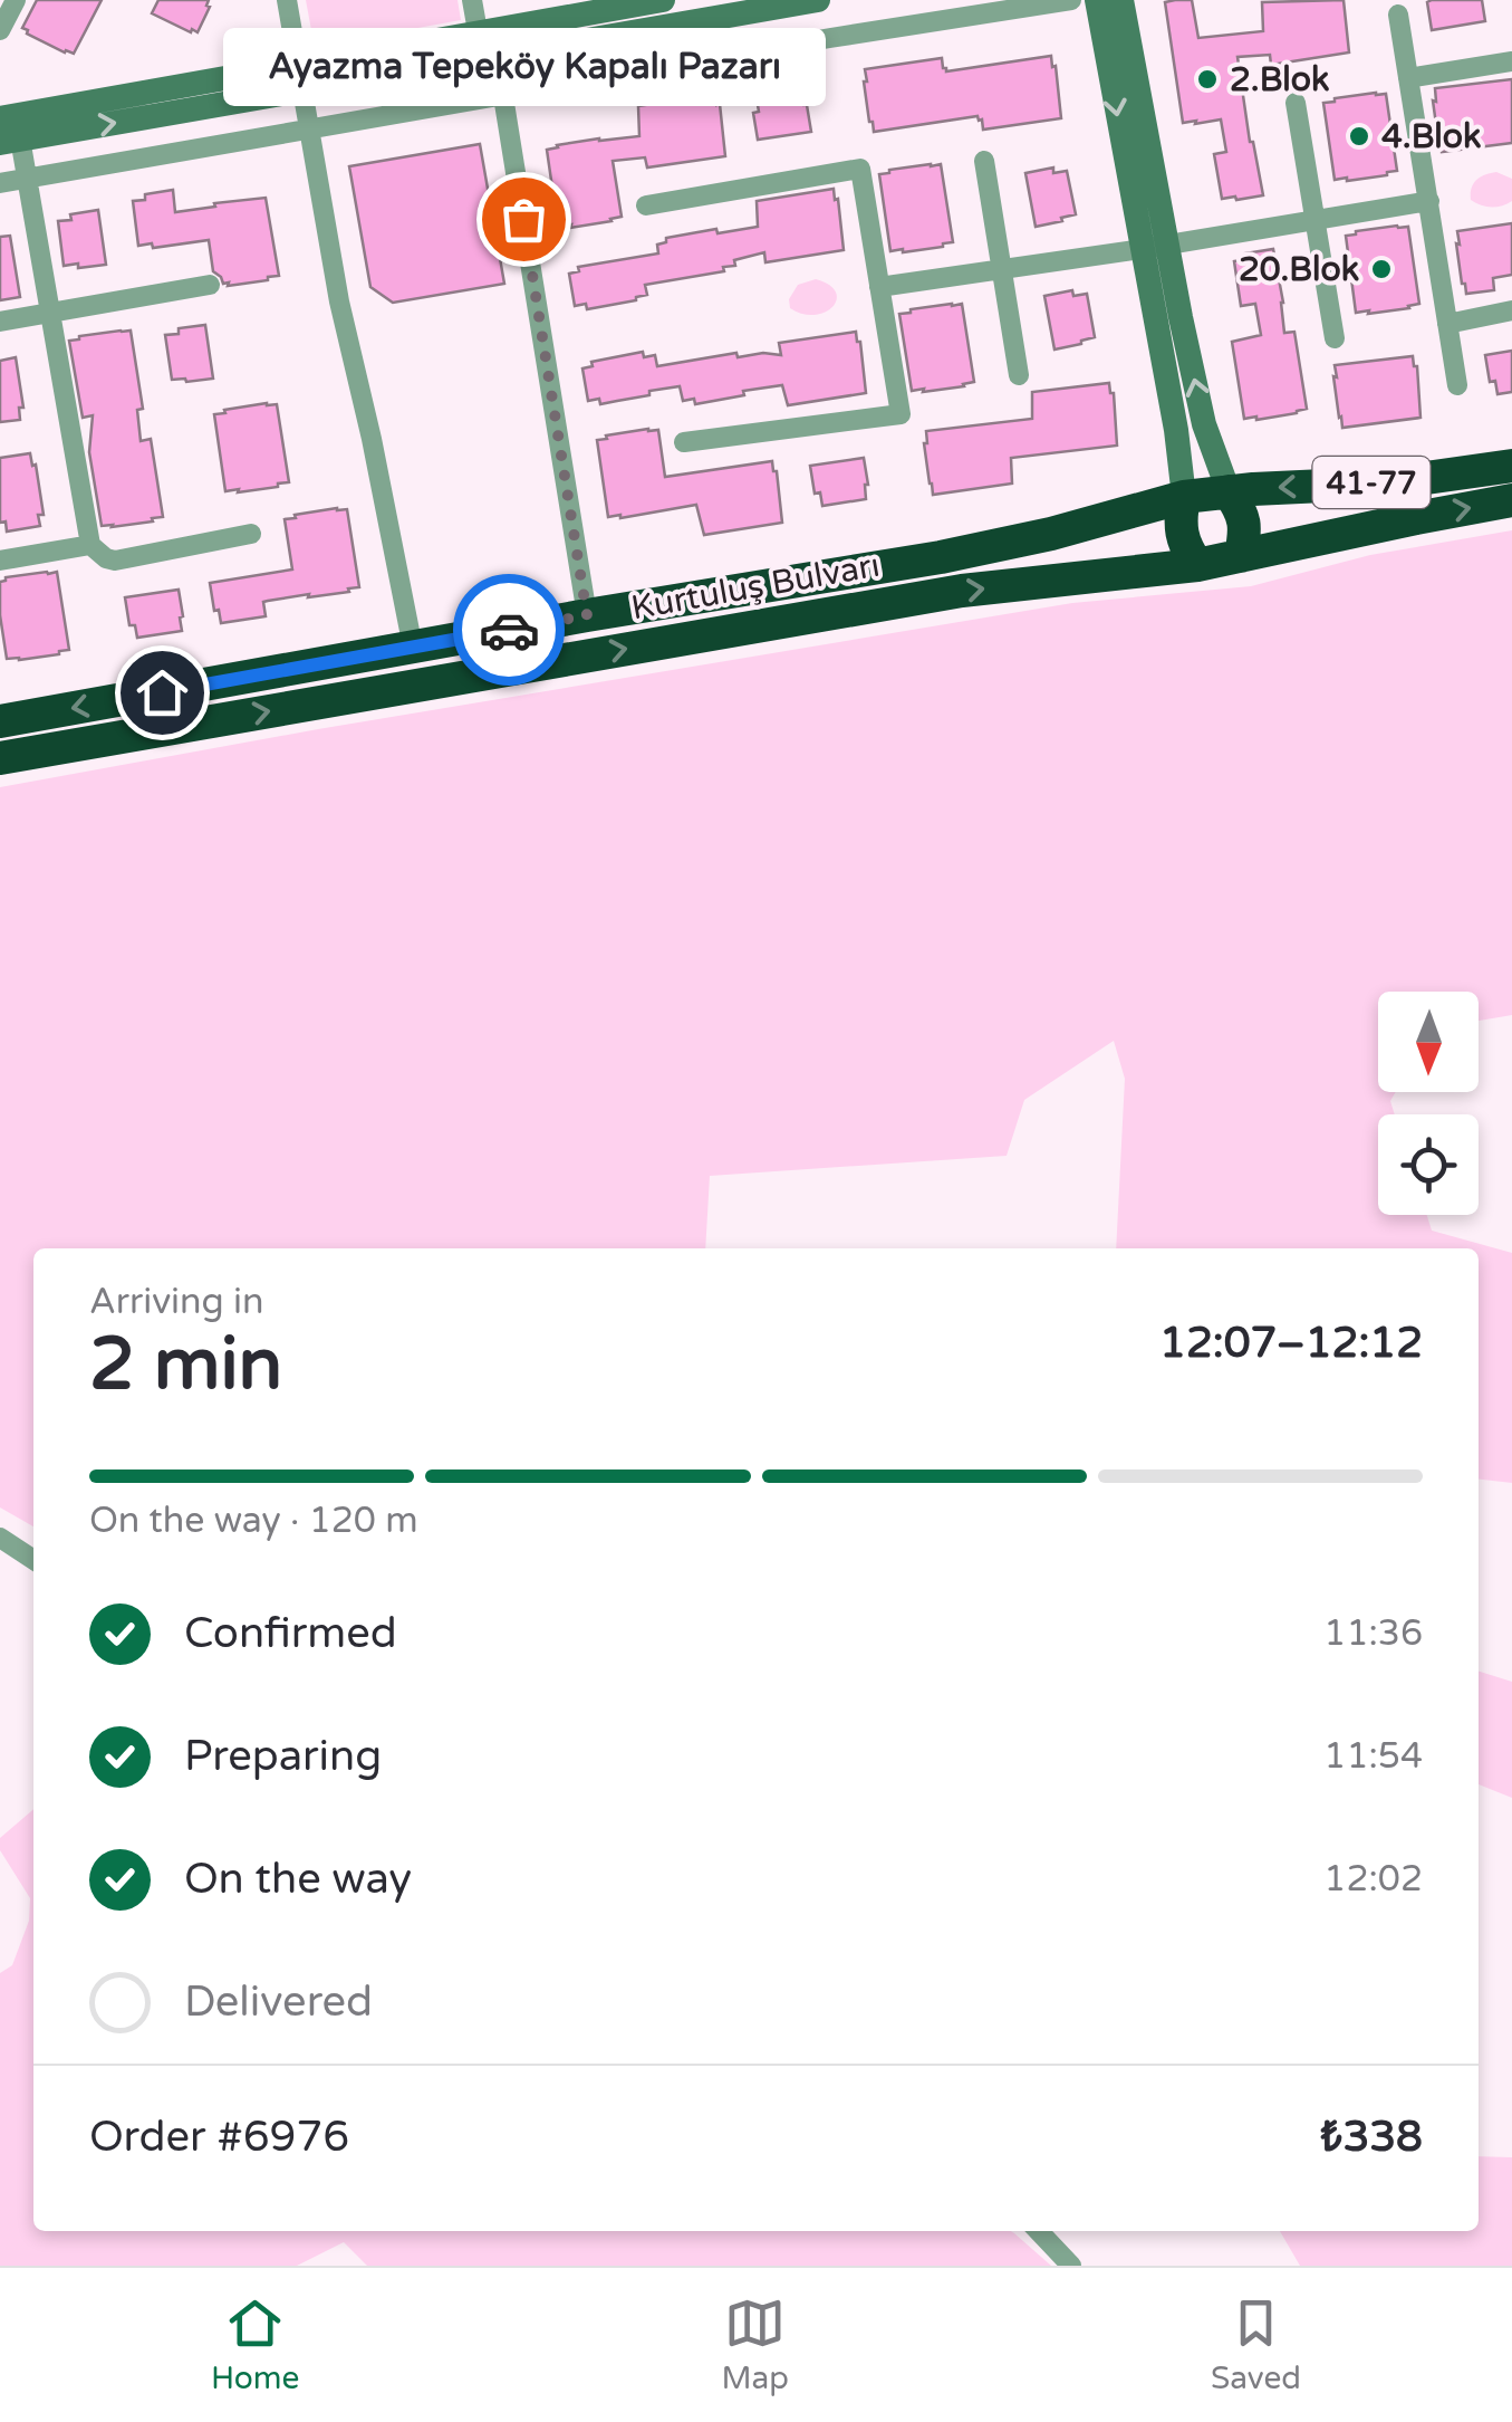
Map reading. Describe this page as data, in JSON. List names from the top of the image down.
{
  "streets": {
    "highway": ["41-77", "Kurtuluş Bulvarı"]
  },
  "crossings": [
    ["41-77", "Kurtuluş Bulvarı"]
  ],
  "places": [
    "2.Blok",
    "4.Blok",
    "Ayazma Tepeköy Kapalı Pazarı",
    "20.Blok"
  ],
  "north": "bottom",
  "page": {
    "bubble": "Ayazma Tepeköy Kapalı Pazarı",
    "heading": ["2 min", "Arriving in", "12:07–12:12"],
    "panel": ["Order #6976", "₺338"],
    "bar": "On the way · 120 m",
    "list": [
      ["Confirmed", "11:36"],
      ["Preparing", "11:54"],
      ["On the way", "12:02"],
      "Delivered"
    ],
    "tabs": ["Home", "Map", "Saved"]
  }
}
